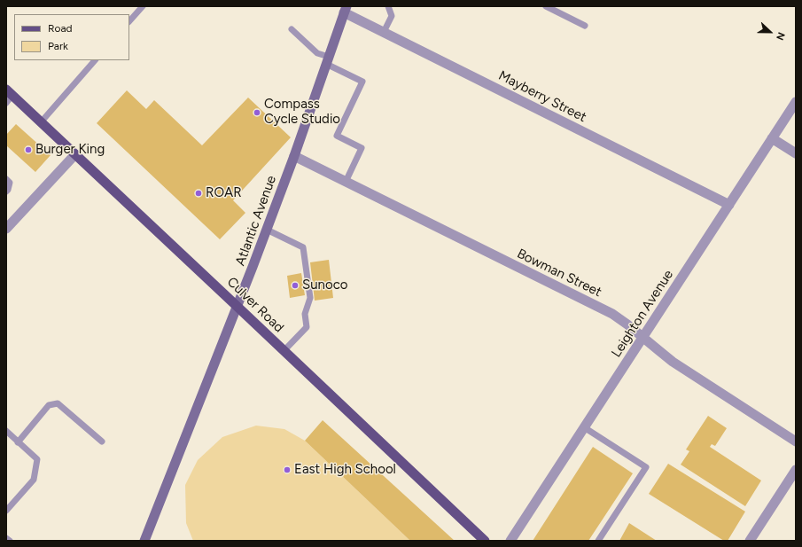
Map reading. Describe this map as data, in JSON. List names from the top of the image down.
{
  "streets": {
    "main road": ["Atlantic Avenue", "Culver Road"],
    "street": ["Mayberry Street", "Bowman Street", "Leighton Avenue"]
  },
  "crossings": [
    ["Mayberry Street", "Atlantic Avenue"],
    ["Mayberry Street", "Leighton Avenue"],
    ["Atlantic Avenue", "Bowman Street"],
    ["Atlantic Avenue", "Culver Road"],
    ["Bowman Street", "Leighton Avenue"]
  ],
  "places": [
    "Compass Cycle Studio",
    "Burger King",
    "ROAR",
    "Sunoco",
    "East High School"
  ],
  "legend": ["Road", "Park"],
  "north": "right"
}
